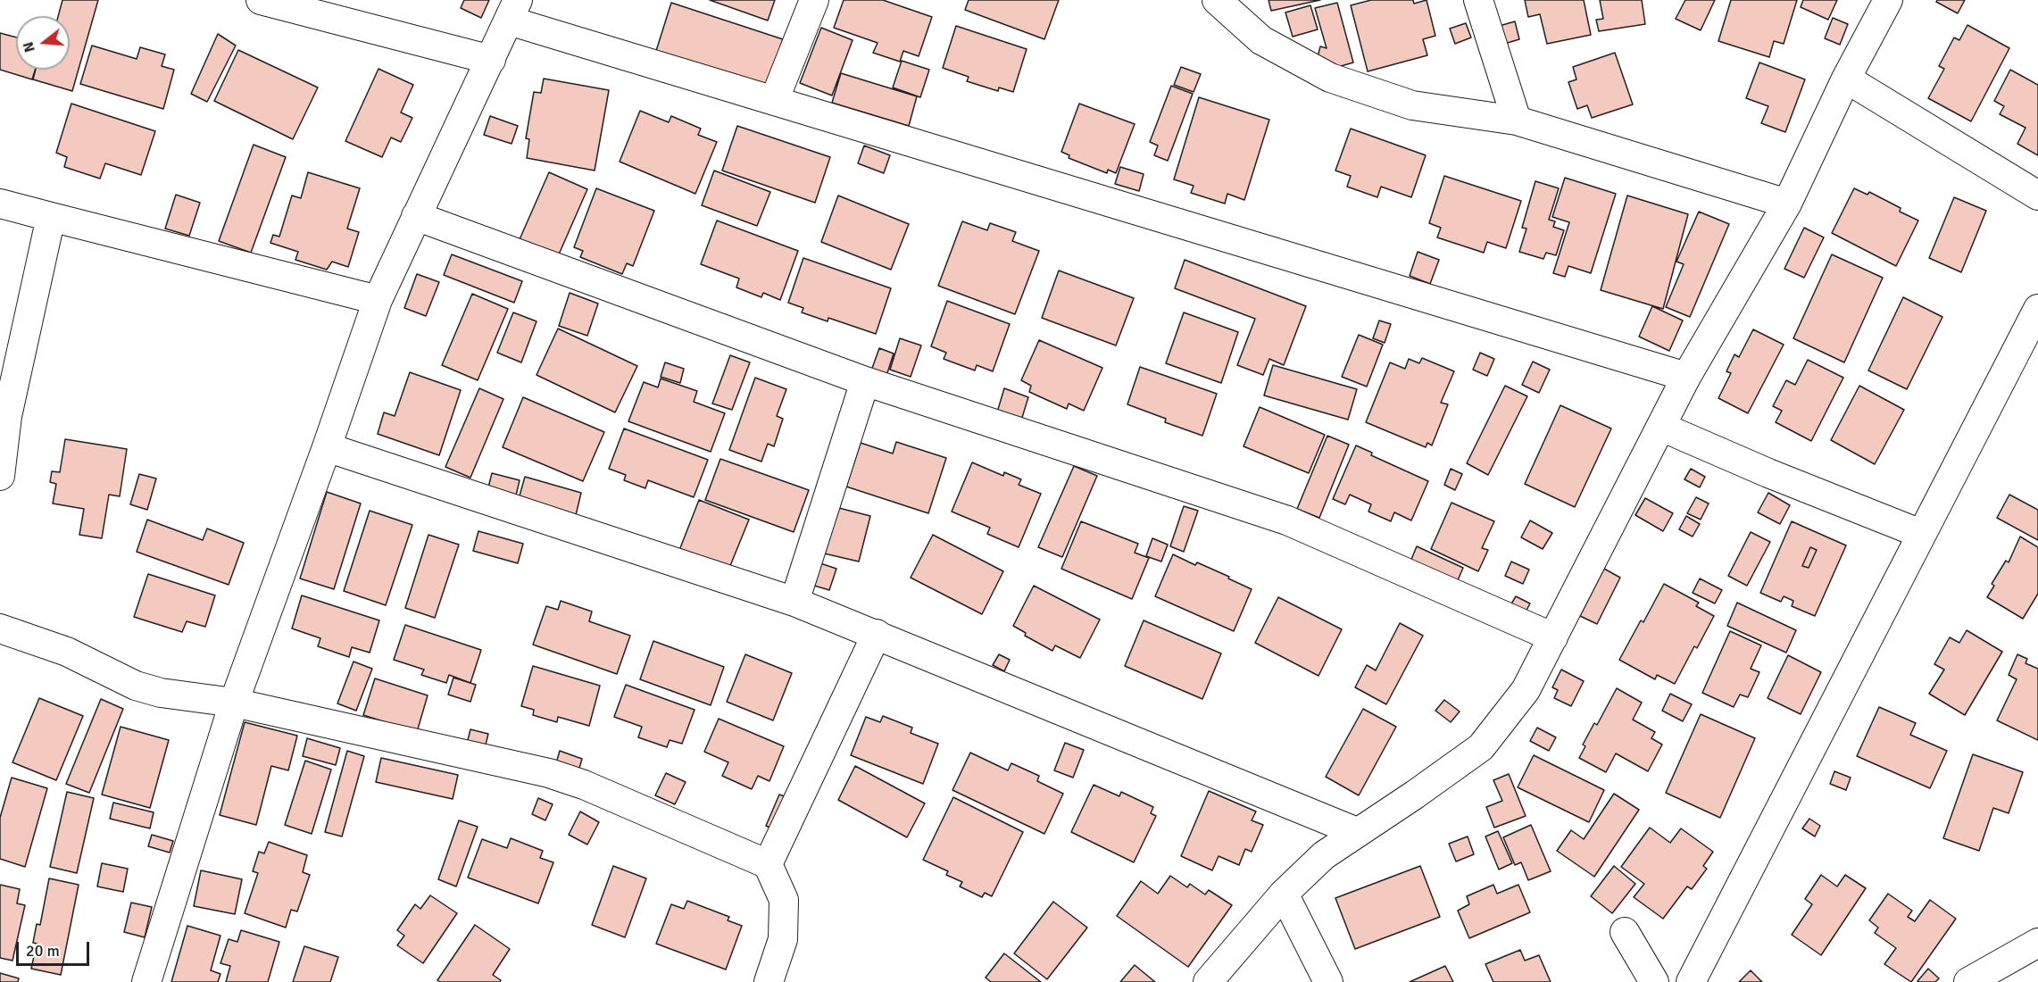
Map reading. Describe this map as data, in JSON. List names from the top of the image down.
{
  "scale_bar": "20 m",
  "north": "left"
}
